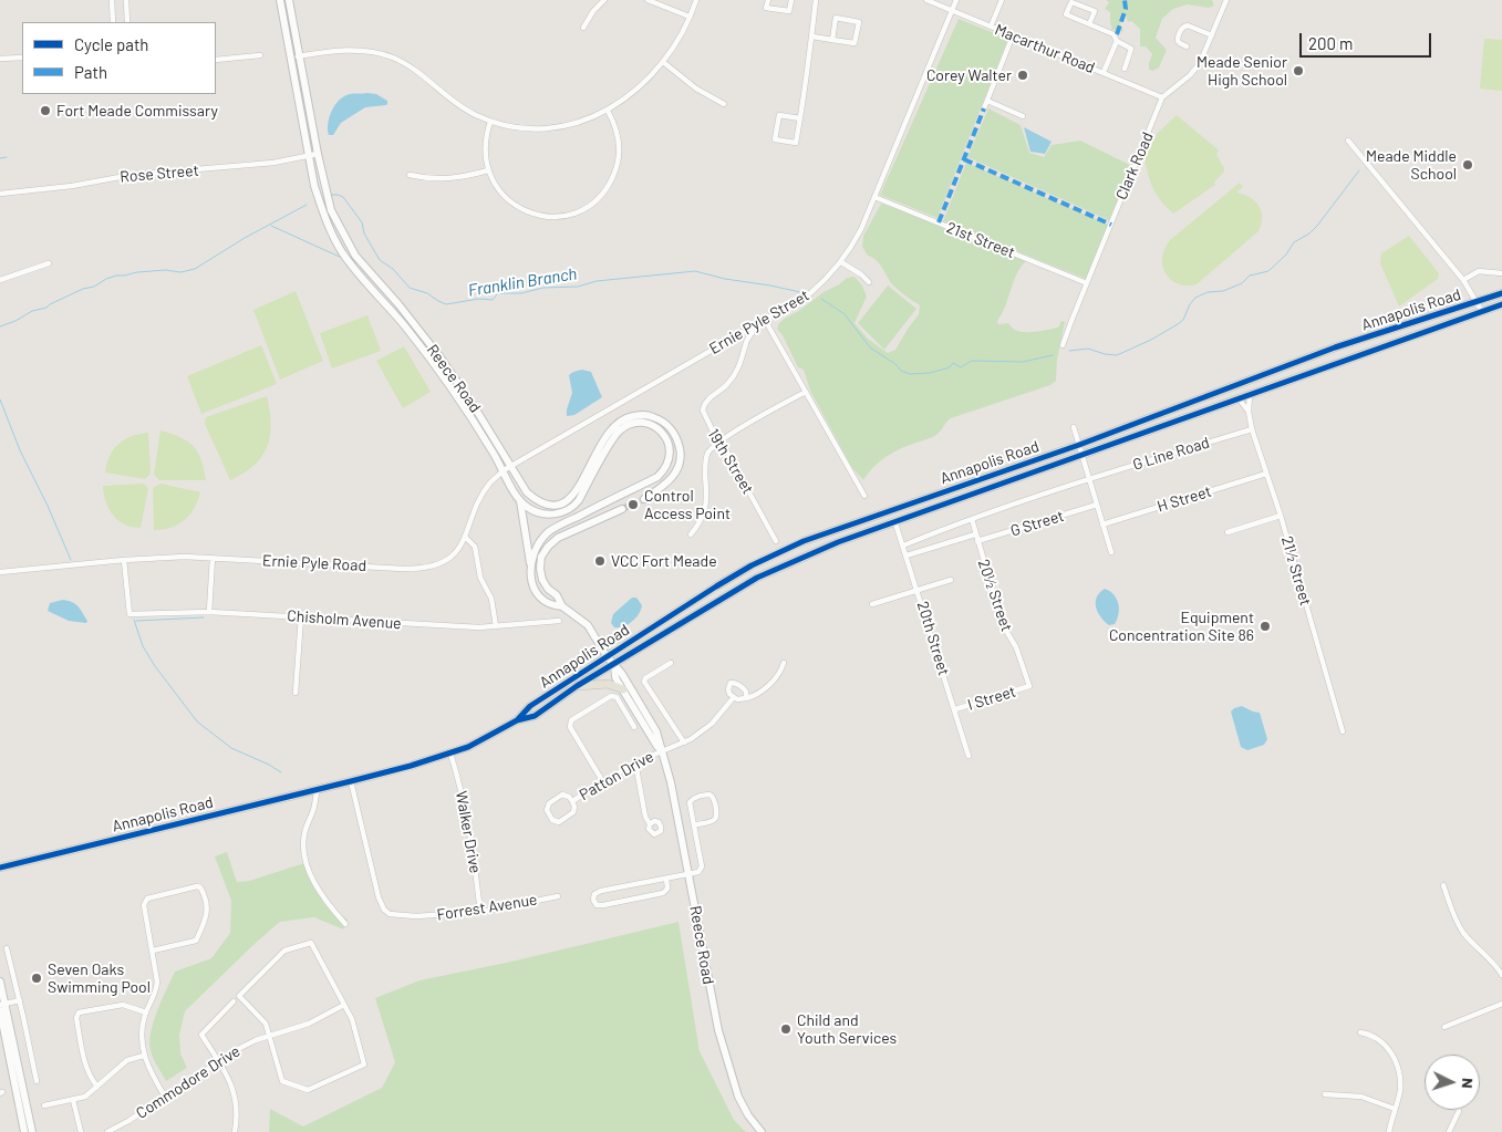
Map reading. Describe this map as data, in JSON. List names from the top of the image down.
{
  "streets": {
    "main road": ["Annapolis Road"],
    "street": [
      "Macarthur Road",
      "Clark Road",
      "Rose Street",
      "21st Street",
      "Ernie Pyle Street",
      "Reece Road",
      "G Line Road",
      "19th Street",
      "H Street",
      "G Street",
      "Ernie Pyle Road",
      "21½ Street",
      "20½ Street",
      "Chisholm Avenue",
      "20th Street",
      "I Street",
      "Patton Drive",
      "Walker Drive",
      "Forrest Avenue",
      "Commodore Drive"
    ]
  },
  "crossings": [
    ["Macarthur Road", "Clark Road"],
    ["Macarthur Road", "Ernie Pyle Street"],
    ["Clark Road", "21st Street"],
    ["Rose Street", "Reece Road"],
    ["21st Street", "Ernie Pyle Street"],
    ["Annapolis Road", "Reece Road"],
    ["Annapolis Road", "21½ Street"],
    ["Annapolis Road", "20th Street"],
    ["Annapolis Road", "Walker Drive"],
    ["Annapolis Road", "Forrest Avenue"],
    ["Ernie Pyle Street", "19th Street"],
    ["Ernie Pyle Street", "Ernie Pyle Road"],
    ["Reece Road", "Ernie Pyle Road"],
    ["Reece Road", "Patton Drive"],
    ["G Line Road", "21½ Street"],
    ["H Street", "21½ Street"],
    ["G Street", "20½ Street"],
    ["Ernie Pyle Road", "Chisholm Avenue"],
    ["20½ Street", "I Street"],
    ["20th Street", "I Street"],
    ["Walker Drive", "Forrest Avenue"]
  ],
  "water": ["Franklin Branch"],
  "places": [
    "Meade Senior High School",
    "Corey Walter",
    "Fort Meade Commissary",
    "Meade Middle School",
    "Control Access Point",
    "VCC Fort Meade",
    "Equipment Concentration Site 86",
    "Seven Oaks Swimming Pool",
    "Child and Youth Services"
  ],
  "legend": ["Cycle path", "Path"],
  "scale_bar": "200 m",
  "north": "right"
}
